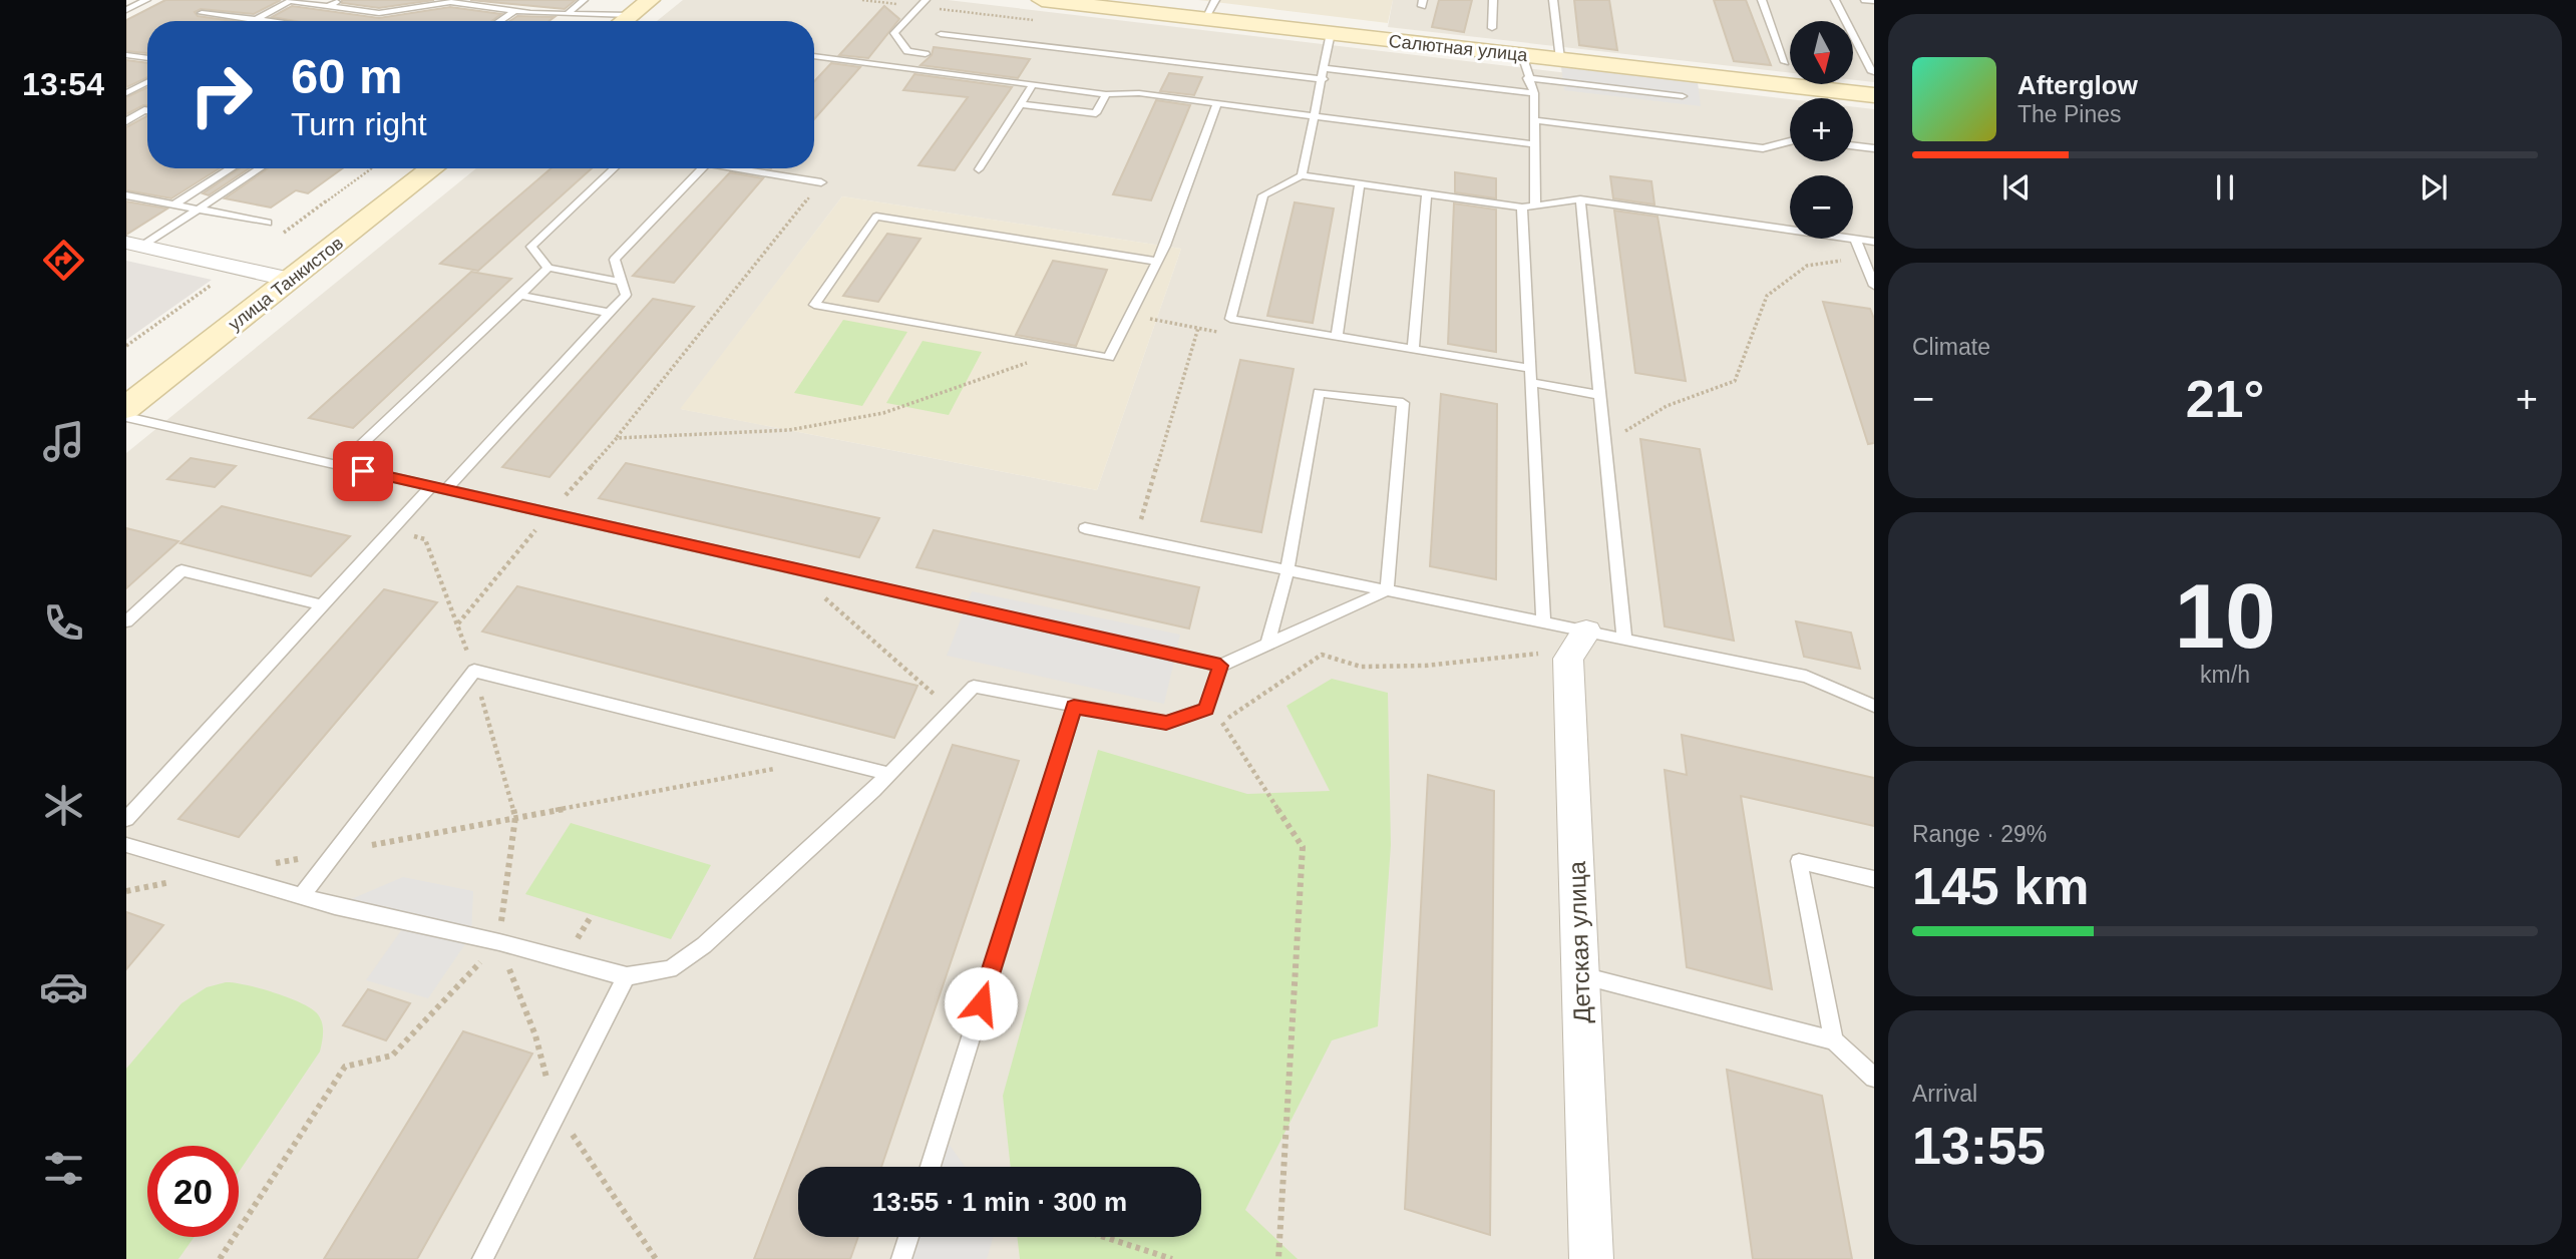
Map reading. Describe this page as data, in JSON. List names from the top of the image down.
{
  "streets": {
    "street": ["Салютная улица", "улица Танкистов", "Детская улица"]
  },
  "north": "bottom",
  "page": {
    "tabs": "13:54",
    "map_buttons": ["+", "−"],
    "turn": ["60 m", "Turn right"],
    "song": ["Afterglow", "The Pines"],
    "tile": [
      "Climate",
      ["10", "km/h"],
      ["Range · 29%", "145 km"],
      ["Arrival", "13:55"]
    ],
    "heat": ["−", "21°", "+"],
    "limit": "20",
    "trip": "13:55 · 1 min · 300 m"
  }
}
